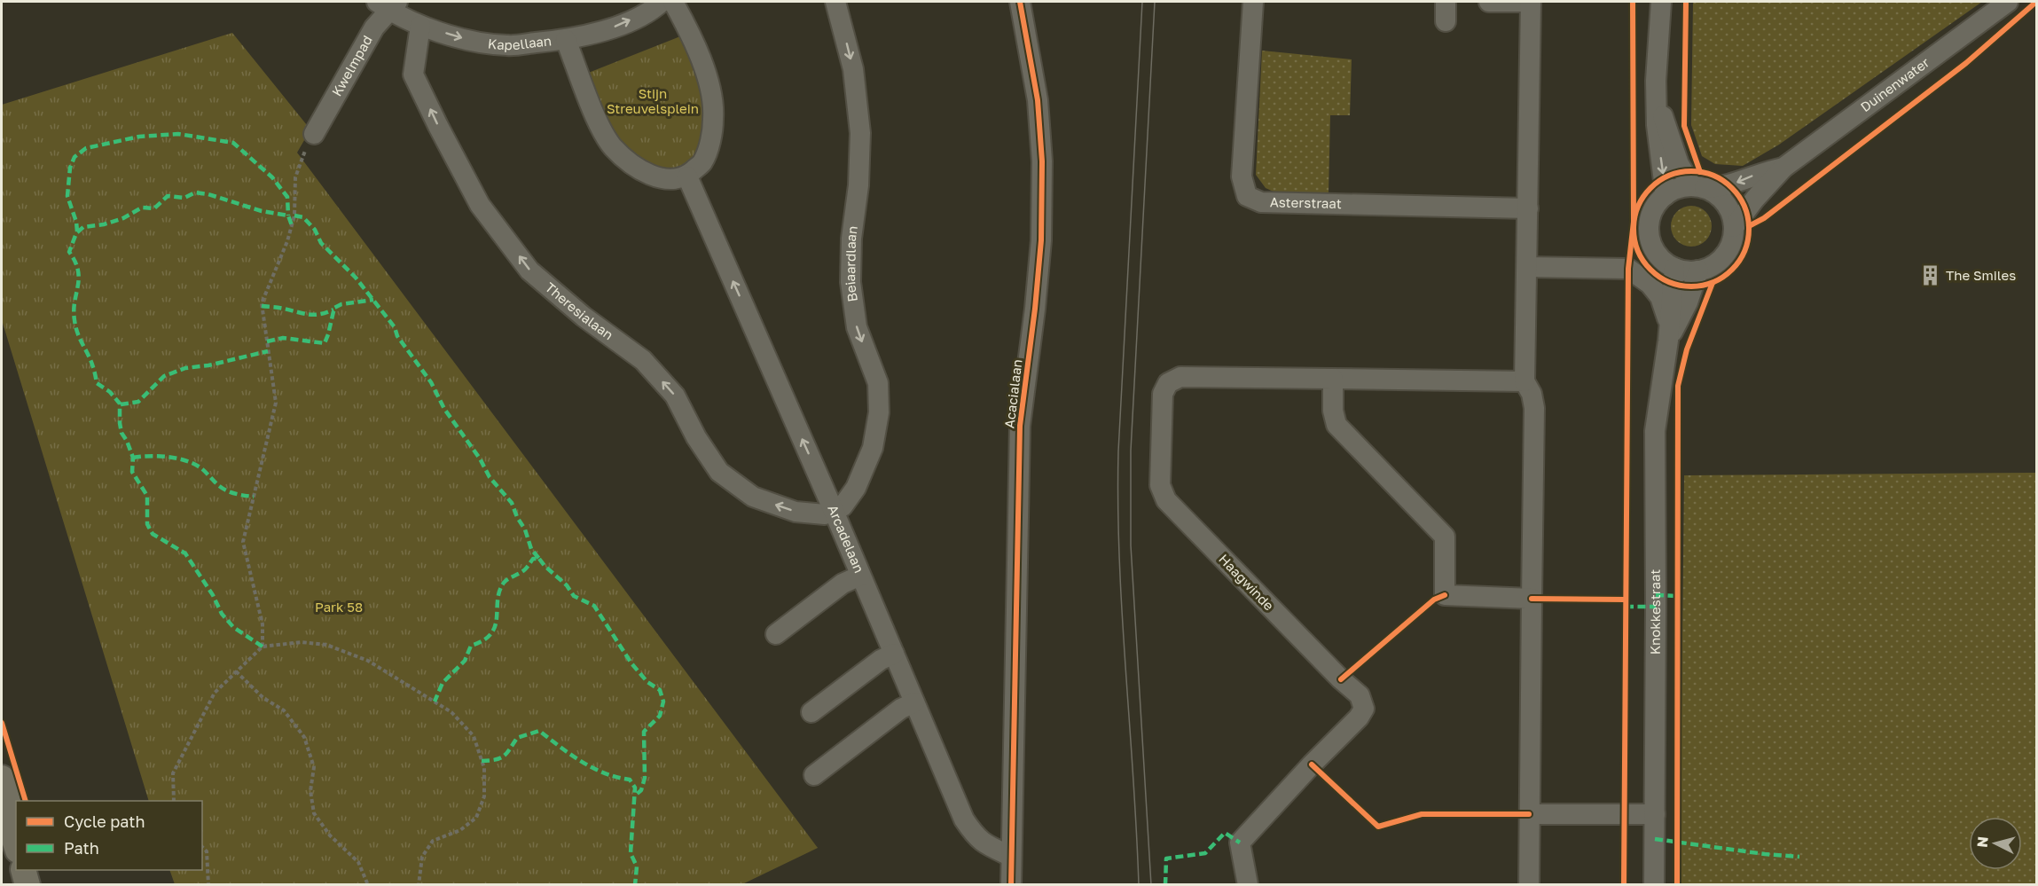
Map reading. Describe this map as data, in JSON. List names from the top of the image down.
{
  "streets": {
    "street": [
      "Kapellaan",
      "Kwelmpad",
      "Duinenwater",
      "Asterstraat",
      "Beiaardlaan",
      "Theresialaan",
      "Acacialaan",
      "Arcadelaan",
      "Haagwinde",
      "Knokkestraat"
    ]
  },
  "crossings": [
    ["Kapellaan", "Kwelmpad"],
    ["Kapellaan", "Theresialaan"],
    ["Duinenwater", "Knokkestraat"],
    ["Beiaardlaan", "Theresialaan"],
    ["Beiaardlaan", "Arcadelaan"],
    ["Theresialaan", "Arcadelaan"],
    ["Acacialaan", "Arcadelaan"]
  ],
  "one_way": [
    "Kapellaan",
    "Beiaardlaan",
    "Theresialaan",
    "Arcadelaan"
  ],
  "parks": ["Stijn Streuvelsplein", "Park 58"],
  "places": {
    "building": ["The Smiles"]
  },
  "legend": ["Cycle path", "Path"],
  "north": "left"
}
